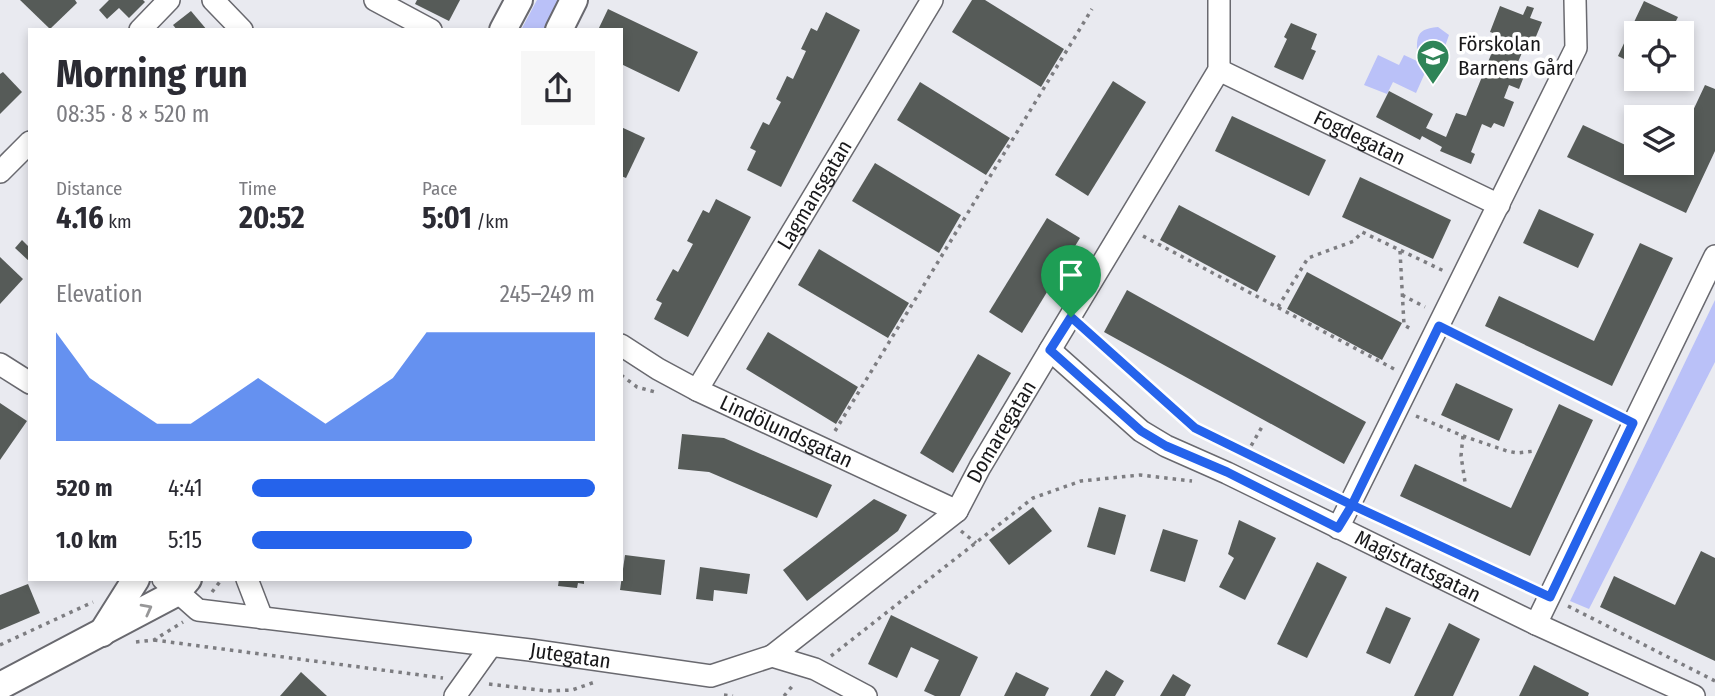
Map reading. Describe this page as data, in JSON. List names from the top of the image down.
{
  "streets": {
    "street": [
      "Fogdegatan",
      "Lagmansgatan",
      "Lindölundsgatan",
      "Domaregatan",
      "Magistratsgatan",
      "Jutegatan"
    ]
  },
  "crossings": [
    ["Fogdegatan", "Domaregatan"],
    ["Lagmansgatan", "Lindölundsgatan"],
    ["Lindölundsgatan", "Domaregatan"],
    ["Domaregatan", "Magistratsgatan"],
    ["Domaregatan", "Jutegatan"]
  ],
  "places": {
    "school or university": ["Förskolan Barnens Gård"]
  },
  "page": {
    "heading": ["Morning run", "08:35 · 8 × 520 m"],
    "stats": [
      ["Distance", "4.16 km"],
      ["Time", "20:52"],
      ["Pace", "5:01 /km"]
    ],
    "chart": ["Elevation", "245–249 m"],
    "list": [
      {
        "name": "520 m",
        "note": "4:41"
      },
      {
        "name": "1.0 km",
        "note": "5:15"
      }
    ]
  }
}
